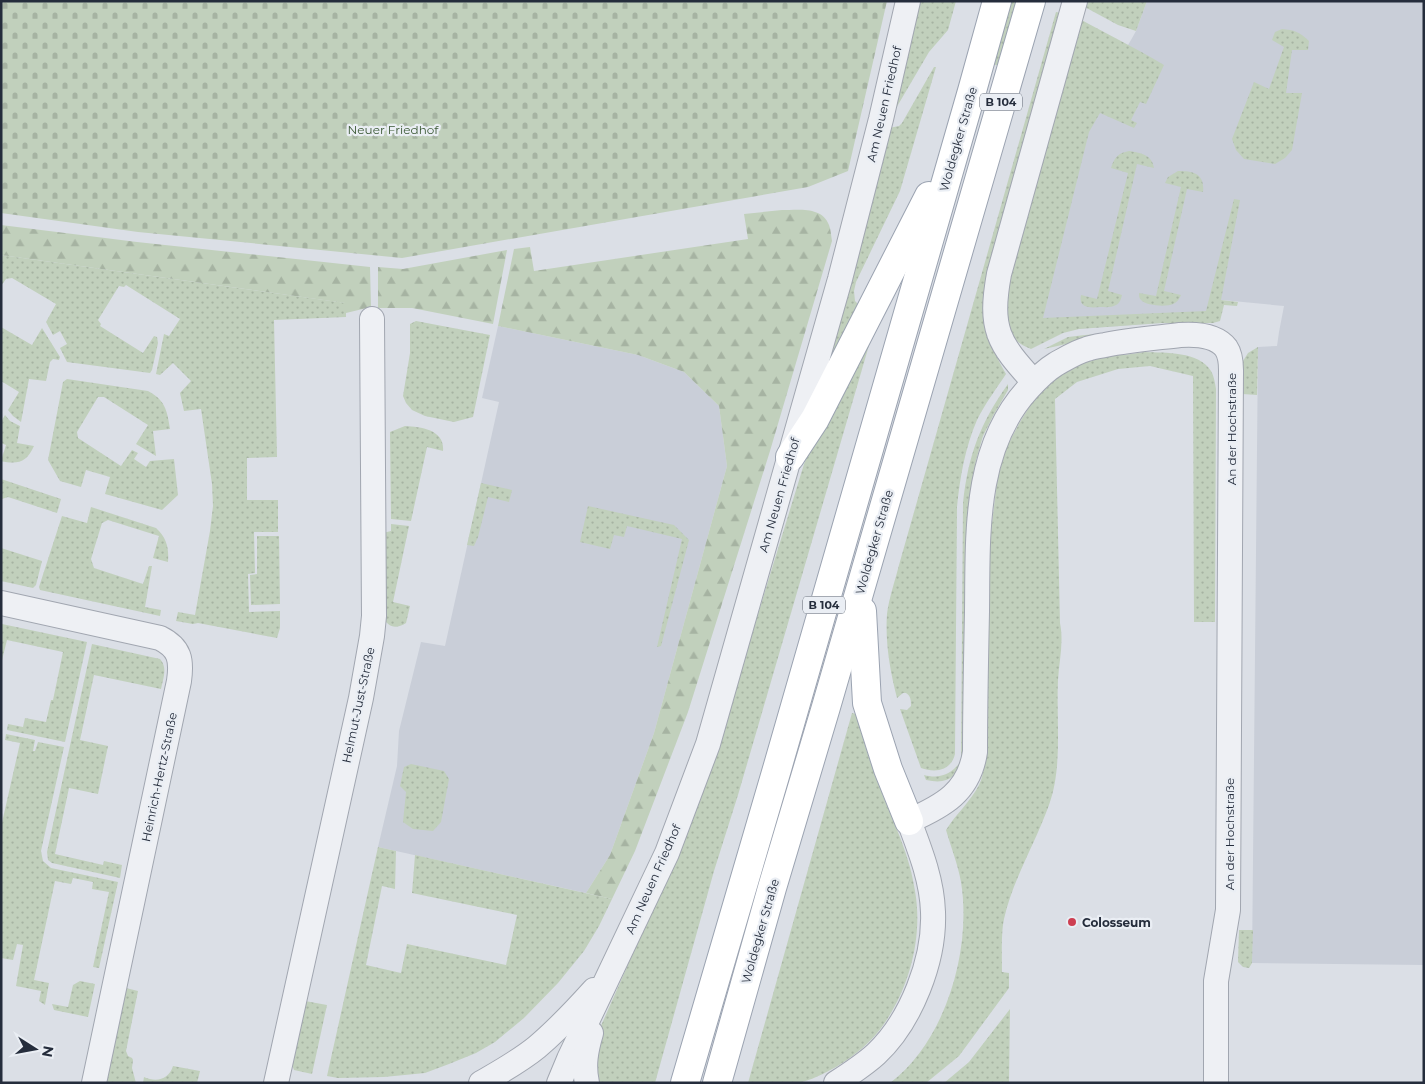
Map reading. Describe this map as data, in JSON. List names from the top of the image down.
{
  "streets": {
    "main road": ["B 104", "Woldegker Straße"],
    "street": [
      "Am Neuen Friedhof",
      "An der Hochstraße",
      "Helmut-Just-Straße",
      "Heinrich-Hertz-Straße"
    ]
  },
  "parks": ["Neuer Friedhof"],
  "places": ["Colosseum"],
  "north": "right"
}
